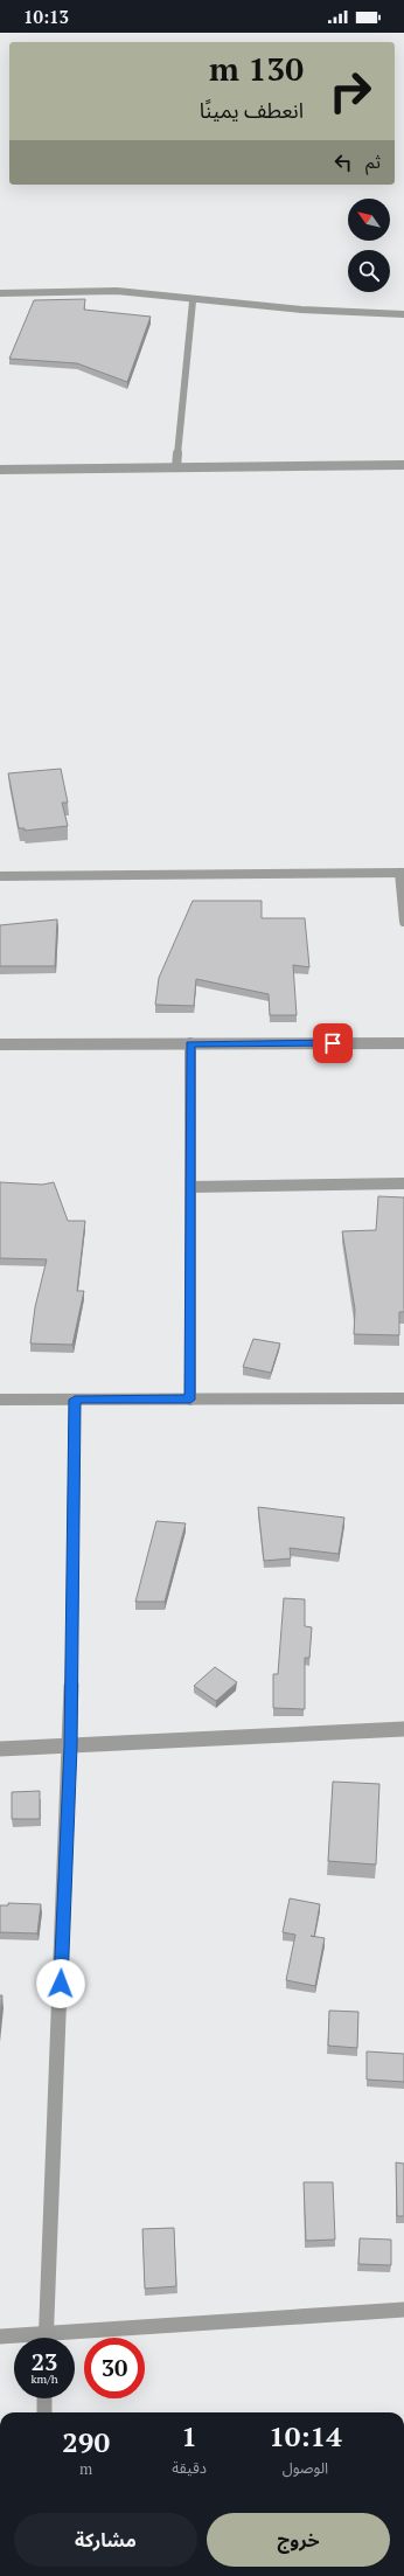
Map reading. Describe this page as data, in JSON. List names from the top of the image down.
{
  "north": "top left",
  "page": {
    "status": "10:13",
    "turn": ["130 m", "انعطف يمينًا"],
    "then": "ثم",
    "speed": "23 km/h",
    "limit": "30",
    "eta": [
      "10:14",
      "الوصول",
      "1",
      "دقيقة",
      "290",
      "m"
    ],
    "buttons": ["خروج", "مشاركة"]
  }
}
